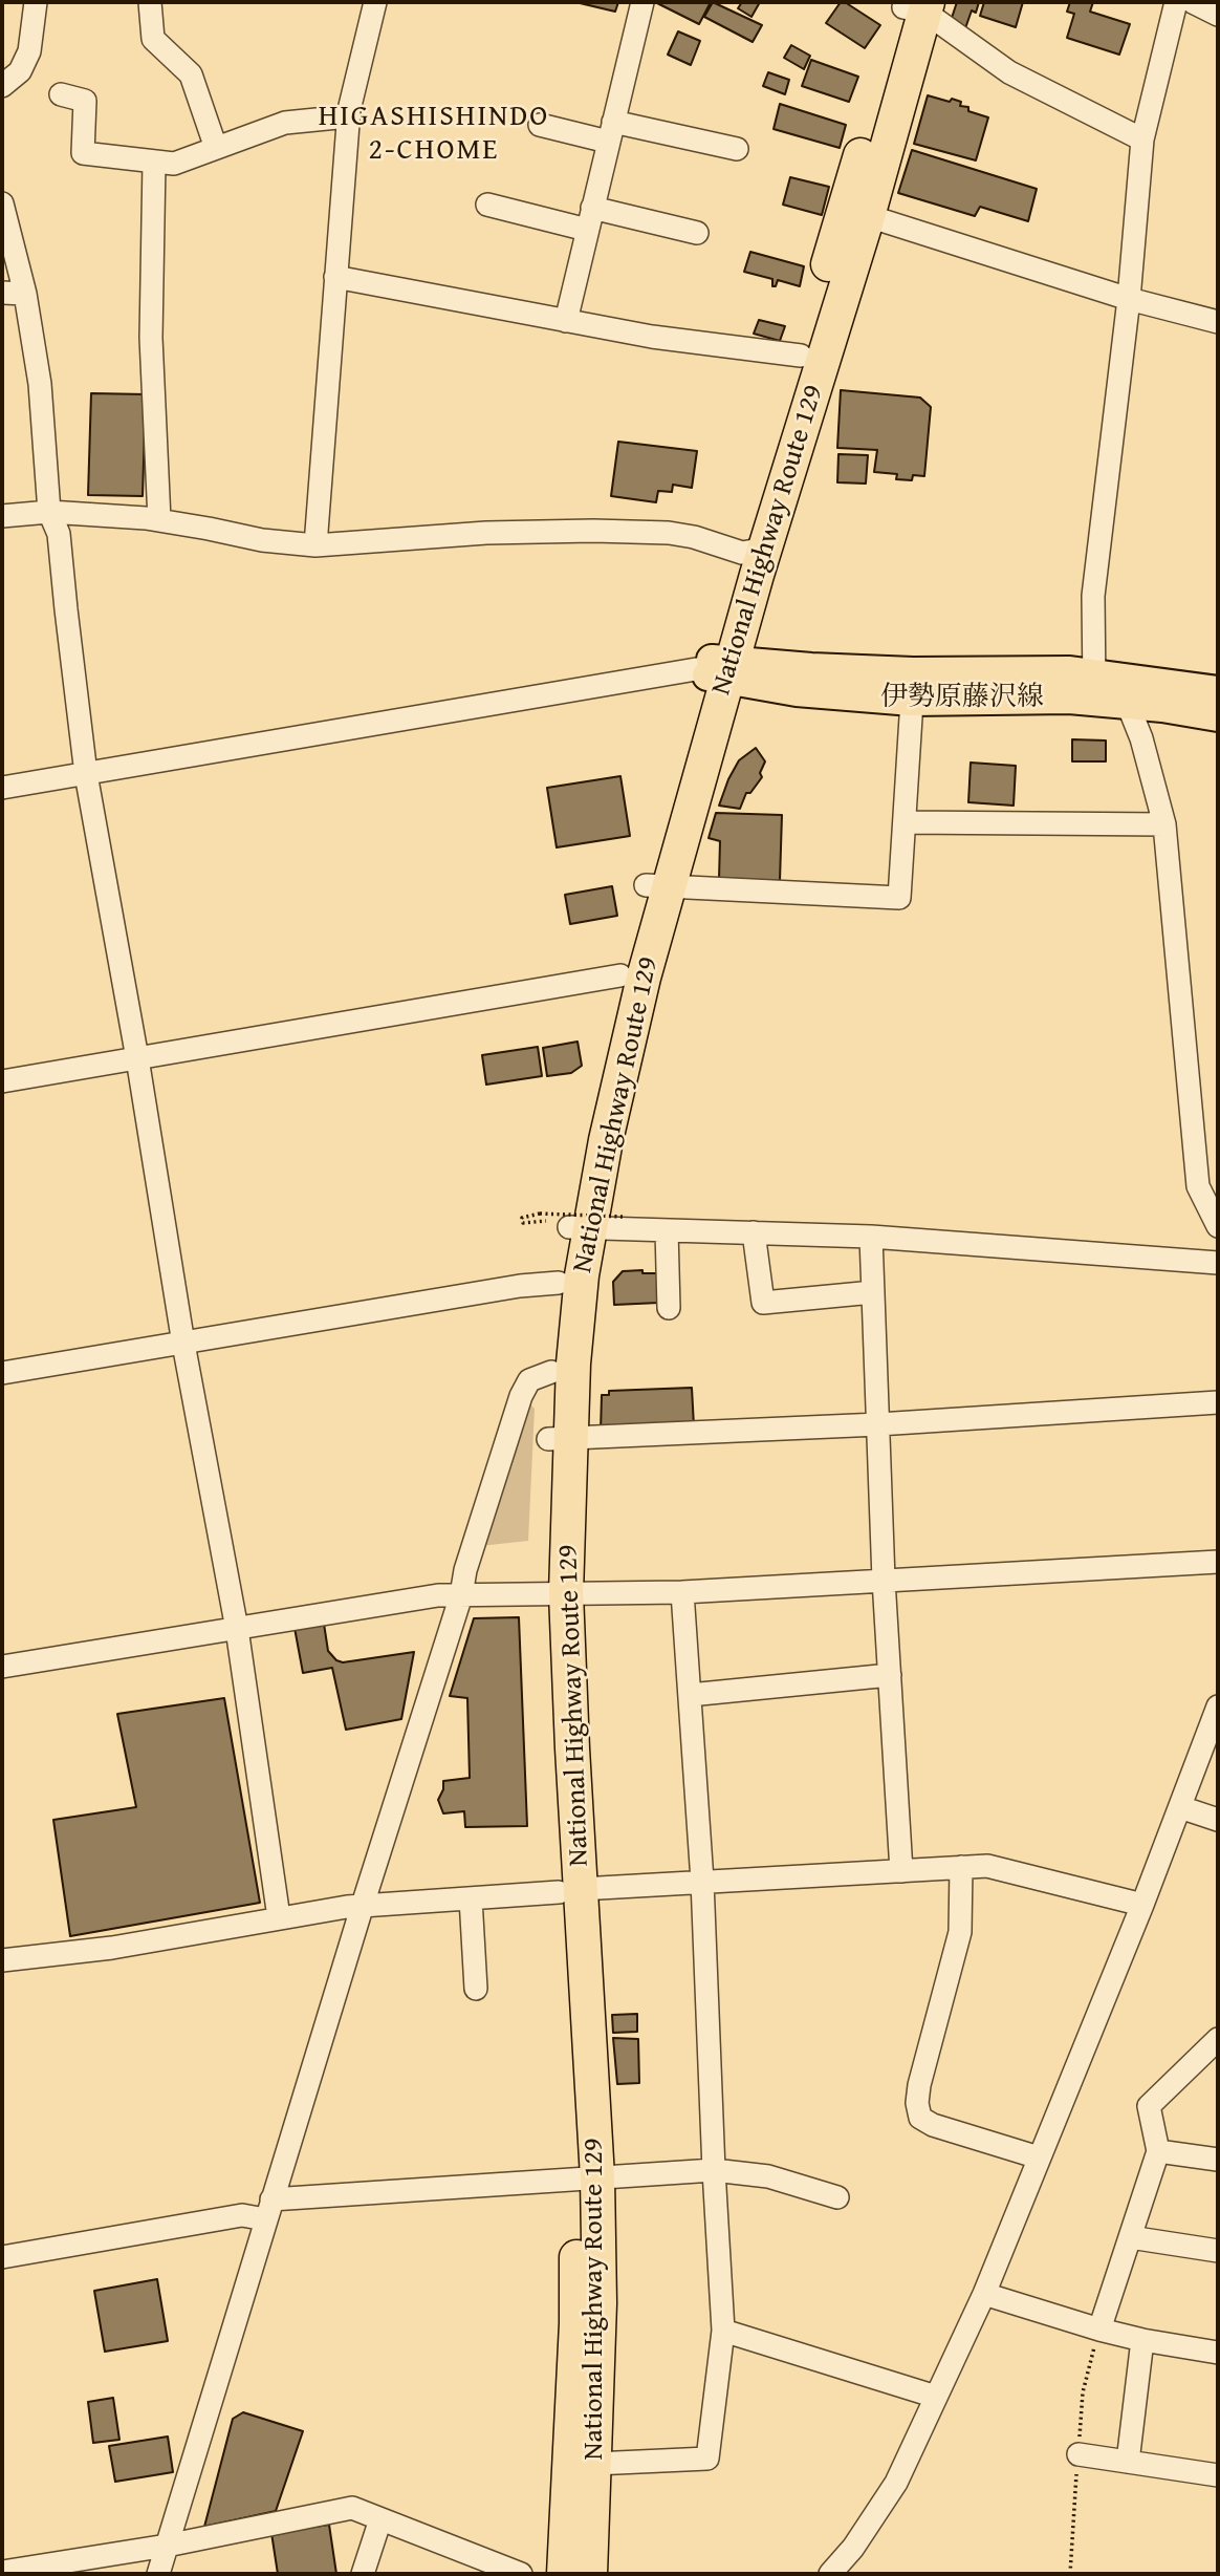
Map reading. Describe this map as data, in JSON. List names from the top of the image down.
{
  "streets": {
    "highway": ["National Highway Route 129"],
    "main road": ["伊勢原藤沢線"]
  },
  "crossings": [
    ["National Highway Route 129", "伊勢原藤沢線"]
  ],
  "districts": ["HIGASHISHINDO 2-CHOME"]
}
